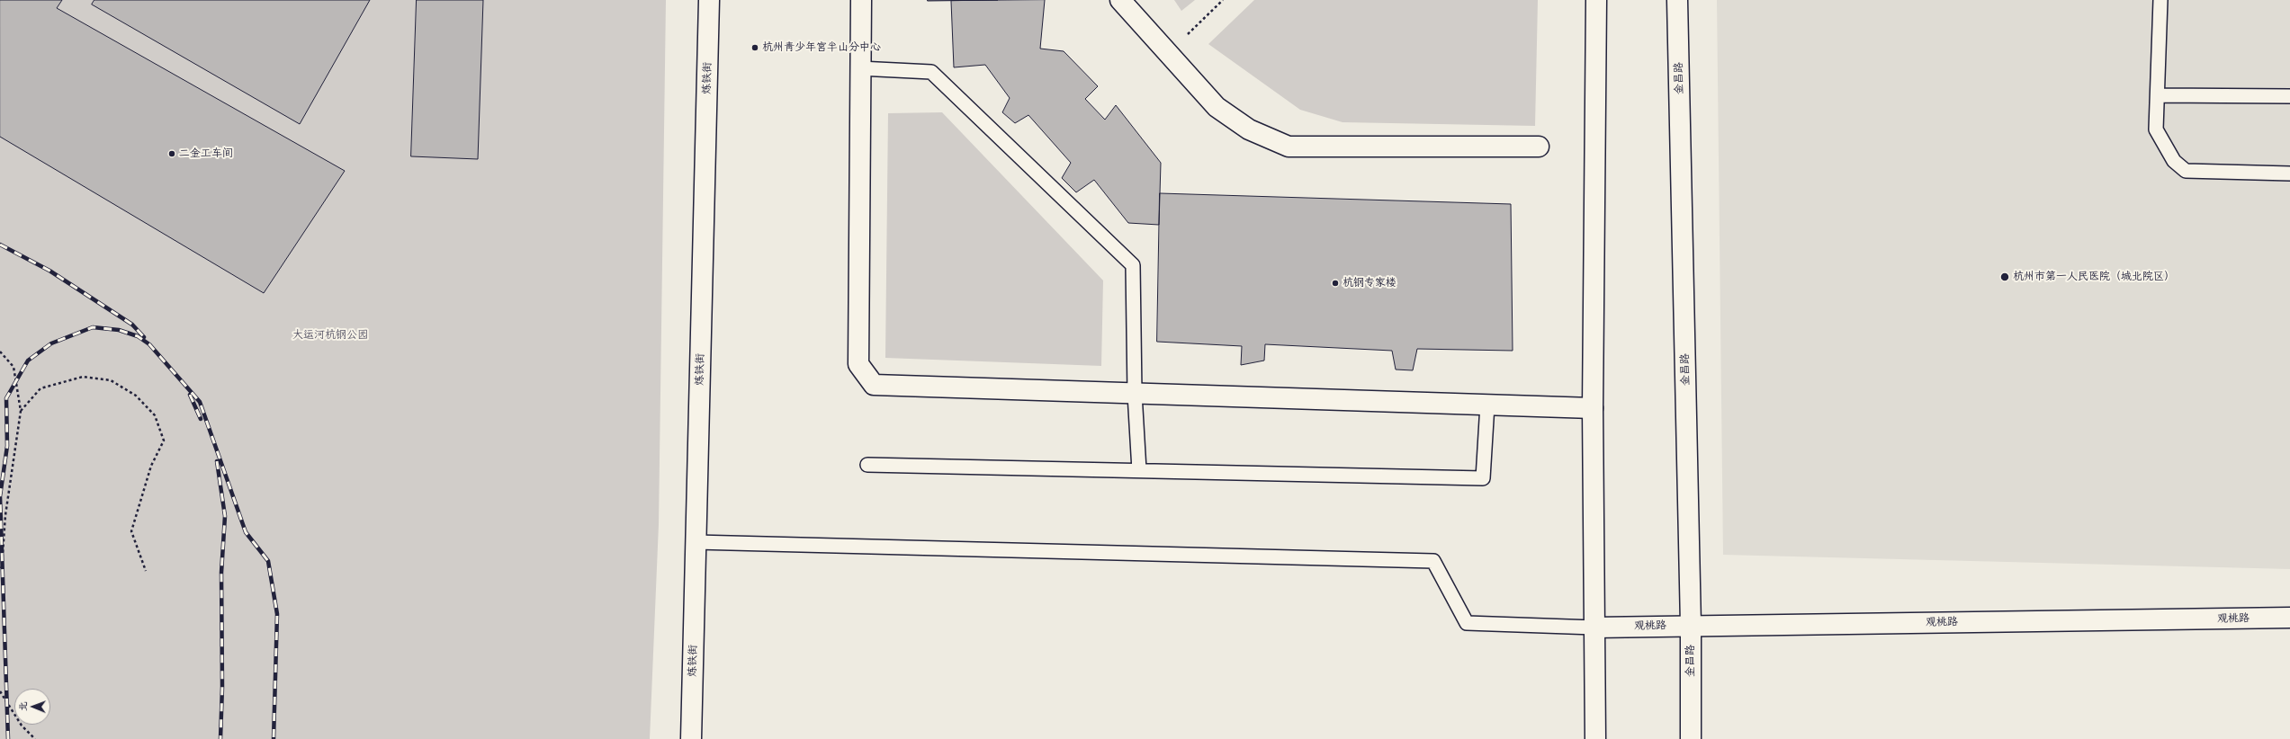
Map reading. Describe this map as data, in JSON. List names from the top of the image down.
{
  "streets": {
    "street": ["炼铁街", "金昌路", "观桃路"]
  },
  "crossings": [
    ["金昌路", "观桃路"]
  ],
  "parks": ["大运河杭钢公园"],
  "places": [
    "杭州青少年宫半山分中心",
    "二金工车间",
    "杭州市第一人民医院（城北院区）",
    "杭钢专家楼"
  ],
  "north": "left"
}
